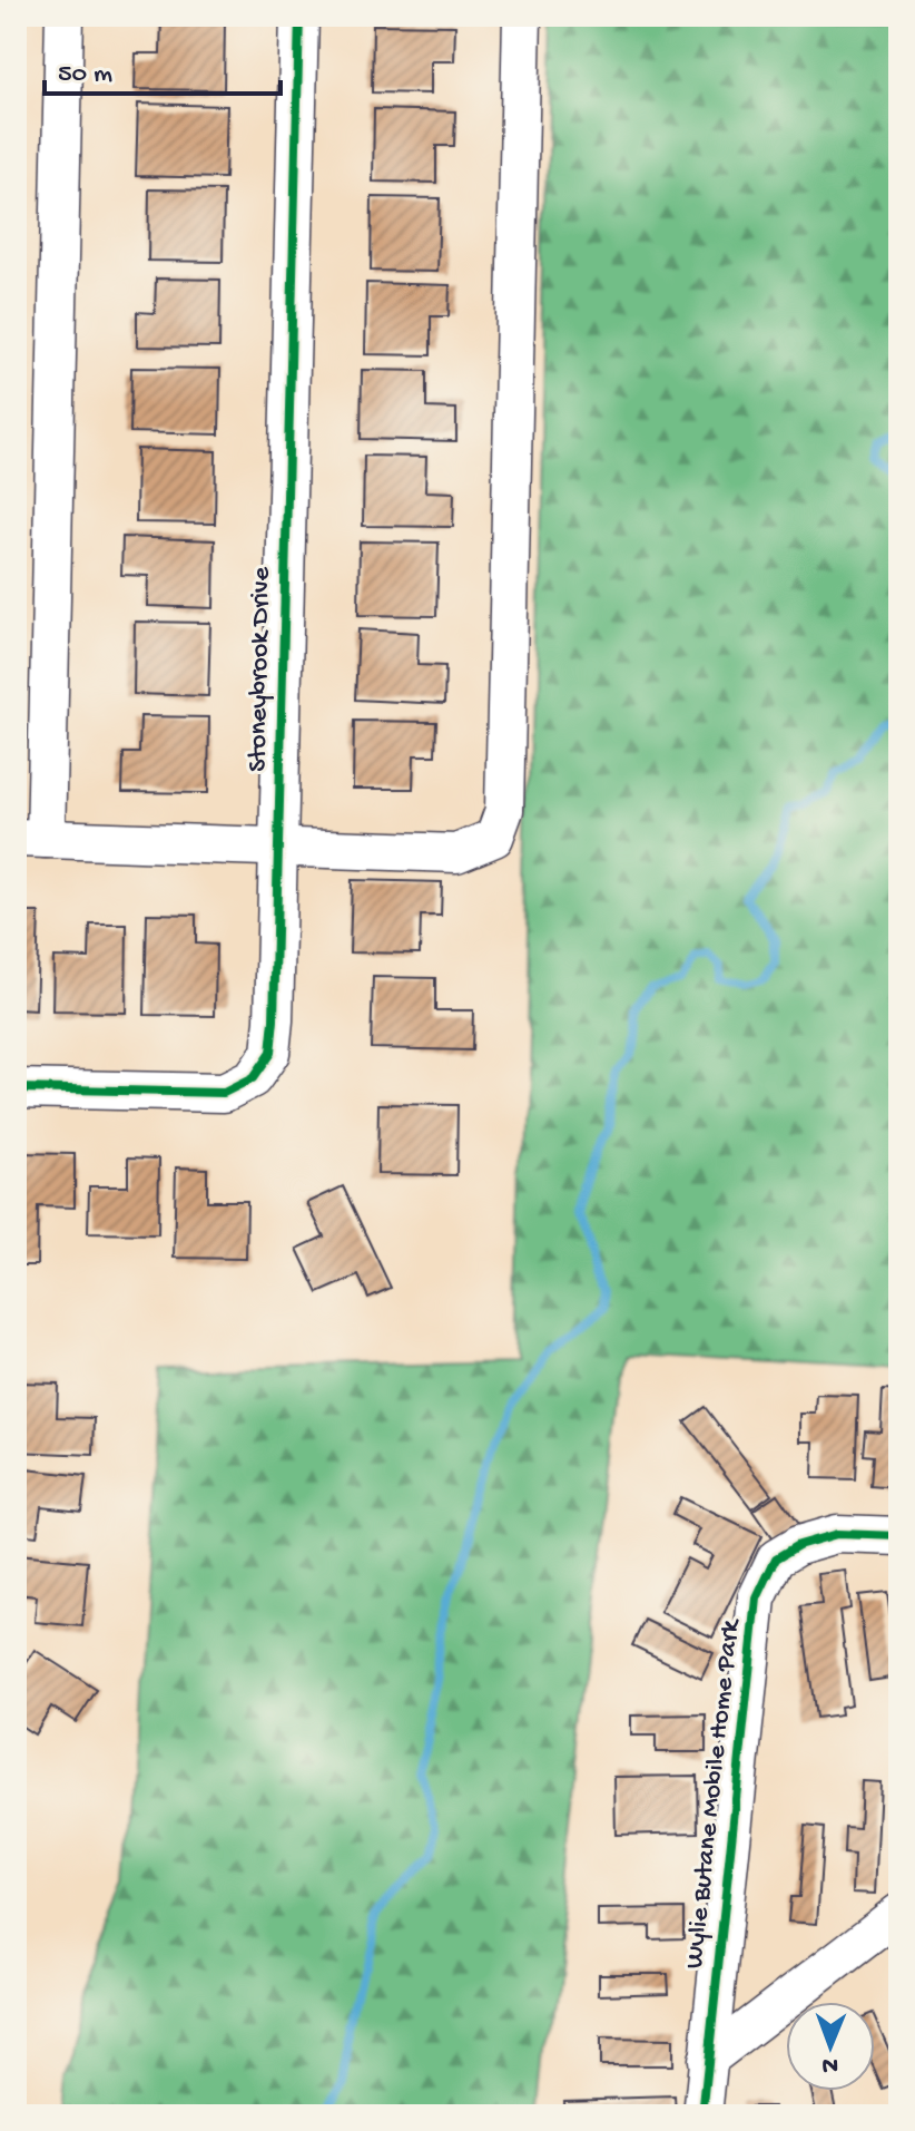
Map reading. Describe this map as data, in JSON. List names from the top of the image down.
{
  "streets": {
    "street": ["Stoneybrook Drive", "Wylie Butane Mobile Home Park"]
  },
  "scale_bar": "50 m",
  "north": "bottom"
}
